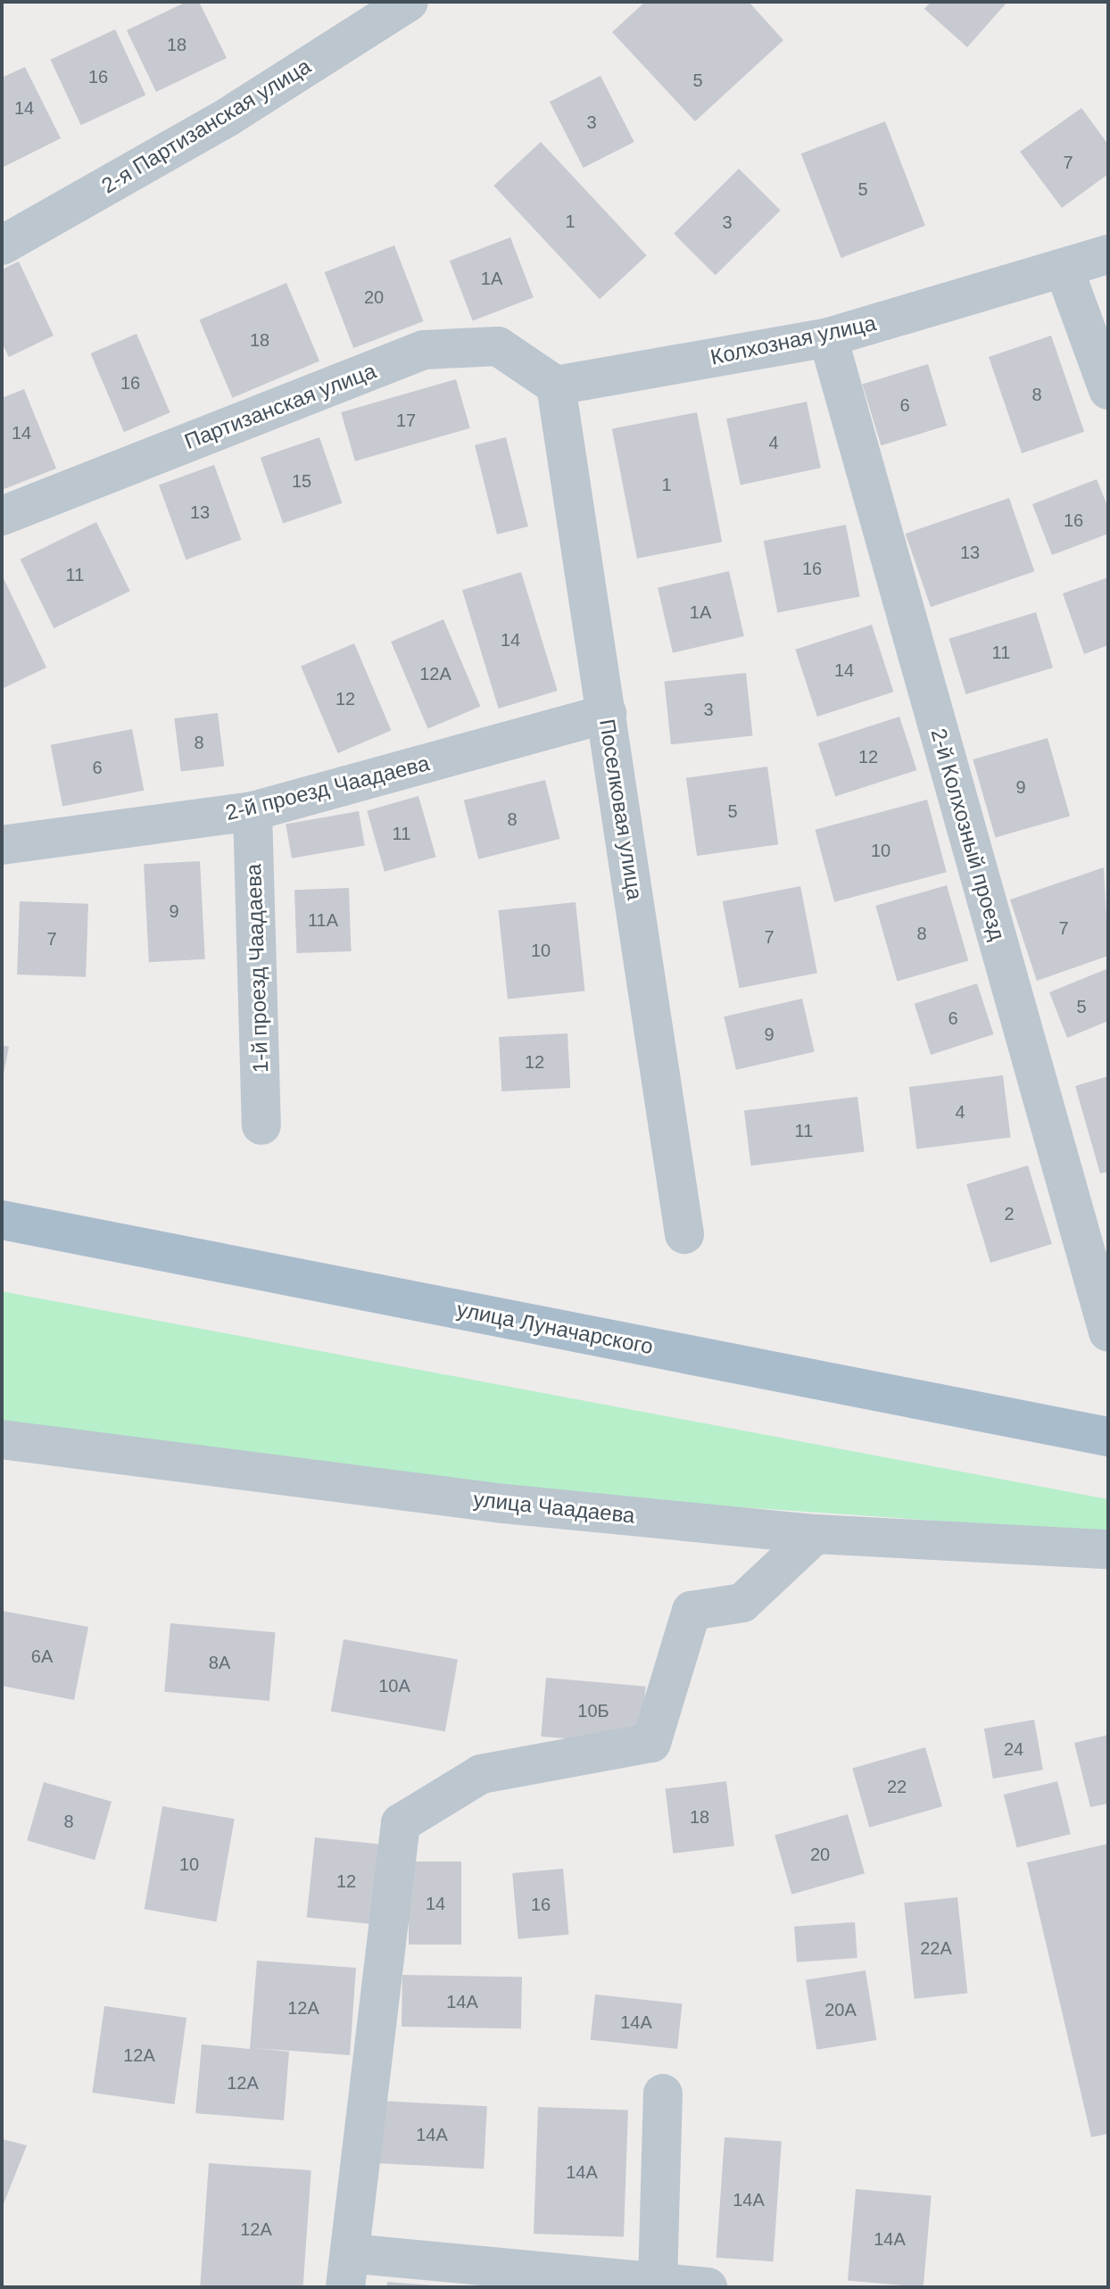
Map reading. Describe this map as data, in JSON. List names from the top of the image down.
{
  "streets": {
    "main road": ["улица Луначарского"],
    "street": [
      "2-я Партизанская улица",
      "Колхозная улица",
      "Партизанская улица",
      "2-й проезд Чаадаева",
      "Поселковая улица",
      "2-й Колхозный проезд",
      "1-й проезд Чаадаева",
      "улица Чаадаева"
    ]
  },
  "crossings": [
    ["Колхозная улица", "Партизанская улица"],
    ["Колхозная улица", "Поселковая улица"],
    ["Колхозная улица", "2-й Колхозный проезд"],
    ["Партизанская улица", "Поселковая улица"],
    ["2-й проезд Чаадаева", "Поселковая улица"],
    ["2-й проезд Чаадаева", "1-й проезд Чаадаева"]
  ],
  "house_numbers": [
    "18",
    "16",
    "5",
    "14",
    "3",
    "7",
    "5",
    "1",
    "3",
    "1А",
    "20",
    "18",
    "16",
    "8",
    "6",
    "17",
    "14",
    "4",
    "15",
    "1",
    "13",
    "16",
    "13",
    "16",
    "11",
    "1А",
    "14",
    "11",
    "14",
    "12А",
    "12",
    "3",
    "8",
    "12",
    "6",
    "9",
    "5",
    "8",
    "11",
    "10",
    "9",
    "11А",
    "7",
    "8",
    "7",
    "7",
    "10",
    "5",
    "6",
    "9",
    "12",
    "4",
    "11",
    "2",
    "6А",
    "8А",
    "10А",
    "10Б",
    "24",
    "22",
    "18",
    "8",
    "20",
    "10",
    "12",
    "14",
    "16",
    "22А",
    "14А",
    "12А",
    "20А",
    "14А",
    "12А",
    "12А",
    "14А",
    "14А",
    "14А",
    "12А",
    "14А"
  ]
}
